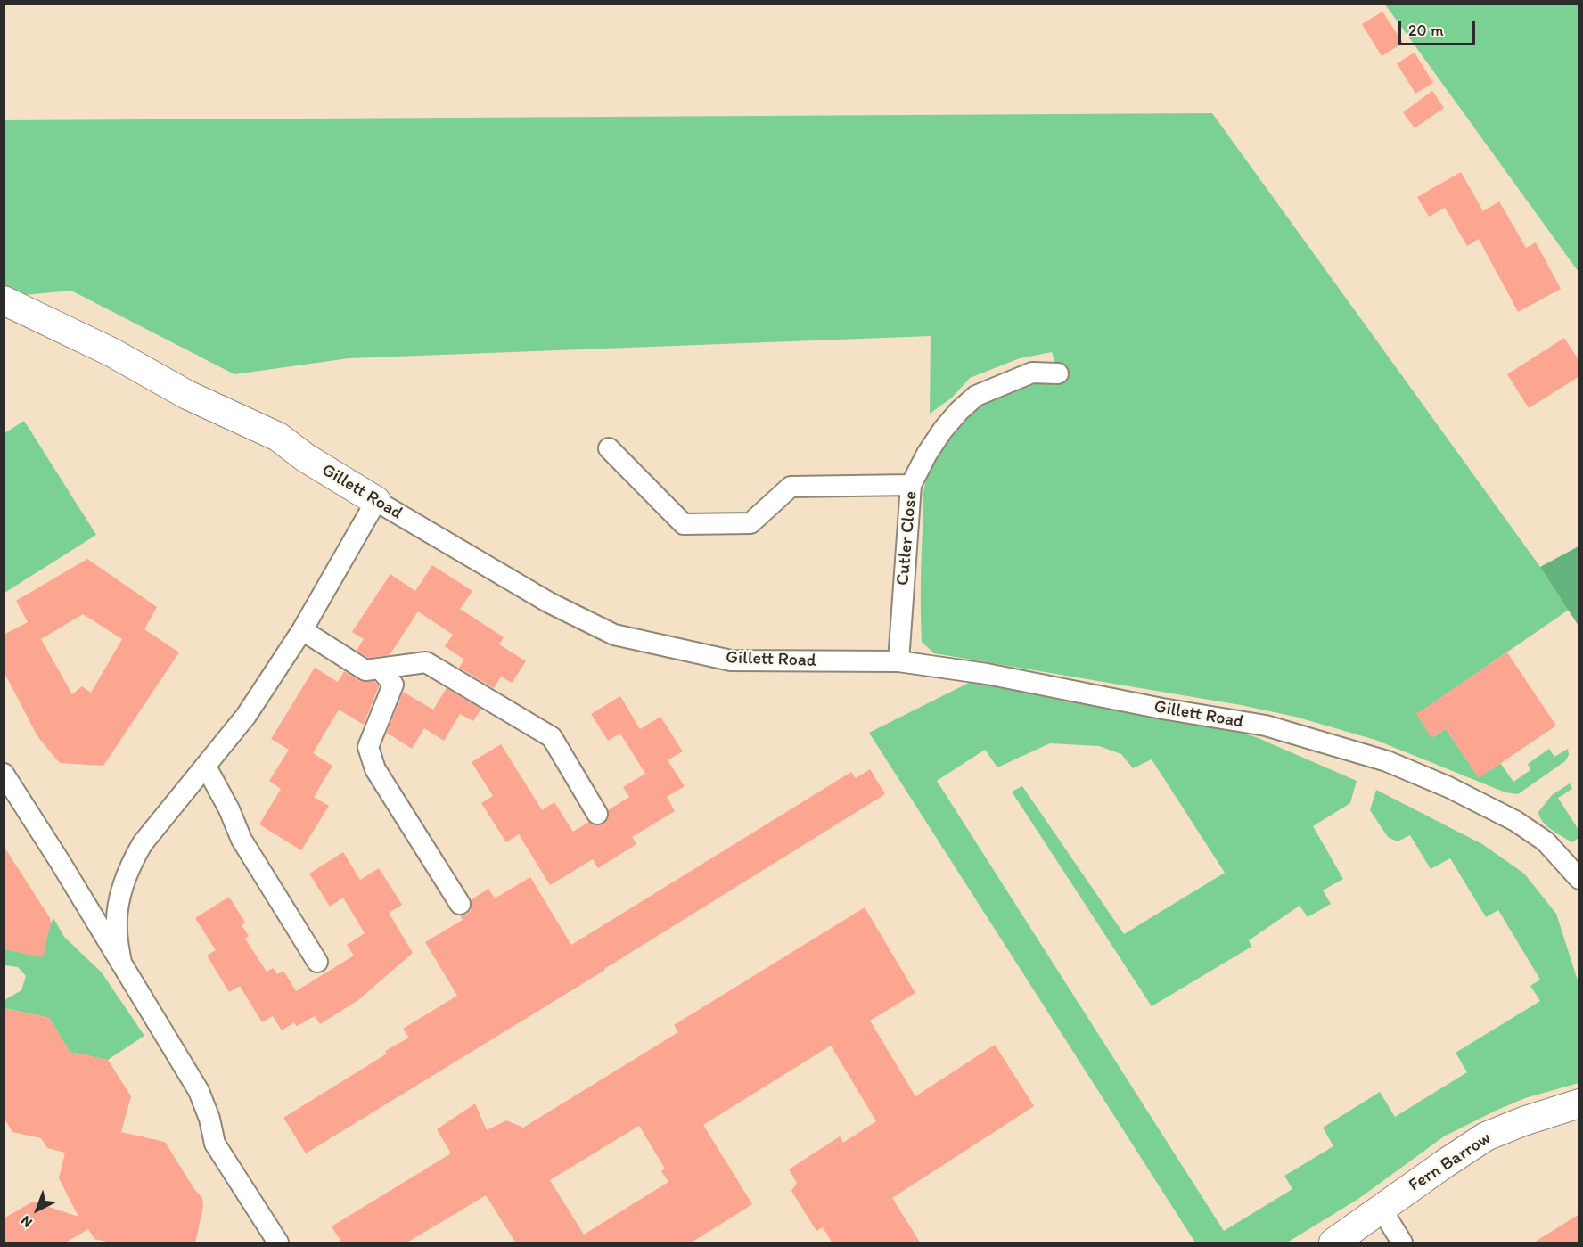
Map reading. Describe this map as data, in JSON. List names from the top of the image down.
{
  "streets": {
    "street": ["Gillett Road", "Cutler Close", "Fern Barrow"]
  },
  "crossings": [
    ["Gillett Road", "Cutler Close"]
  ],
  "scale_bar": "20 m",
  "north": "bottom left"
}
